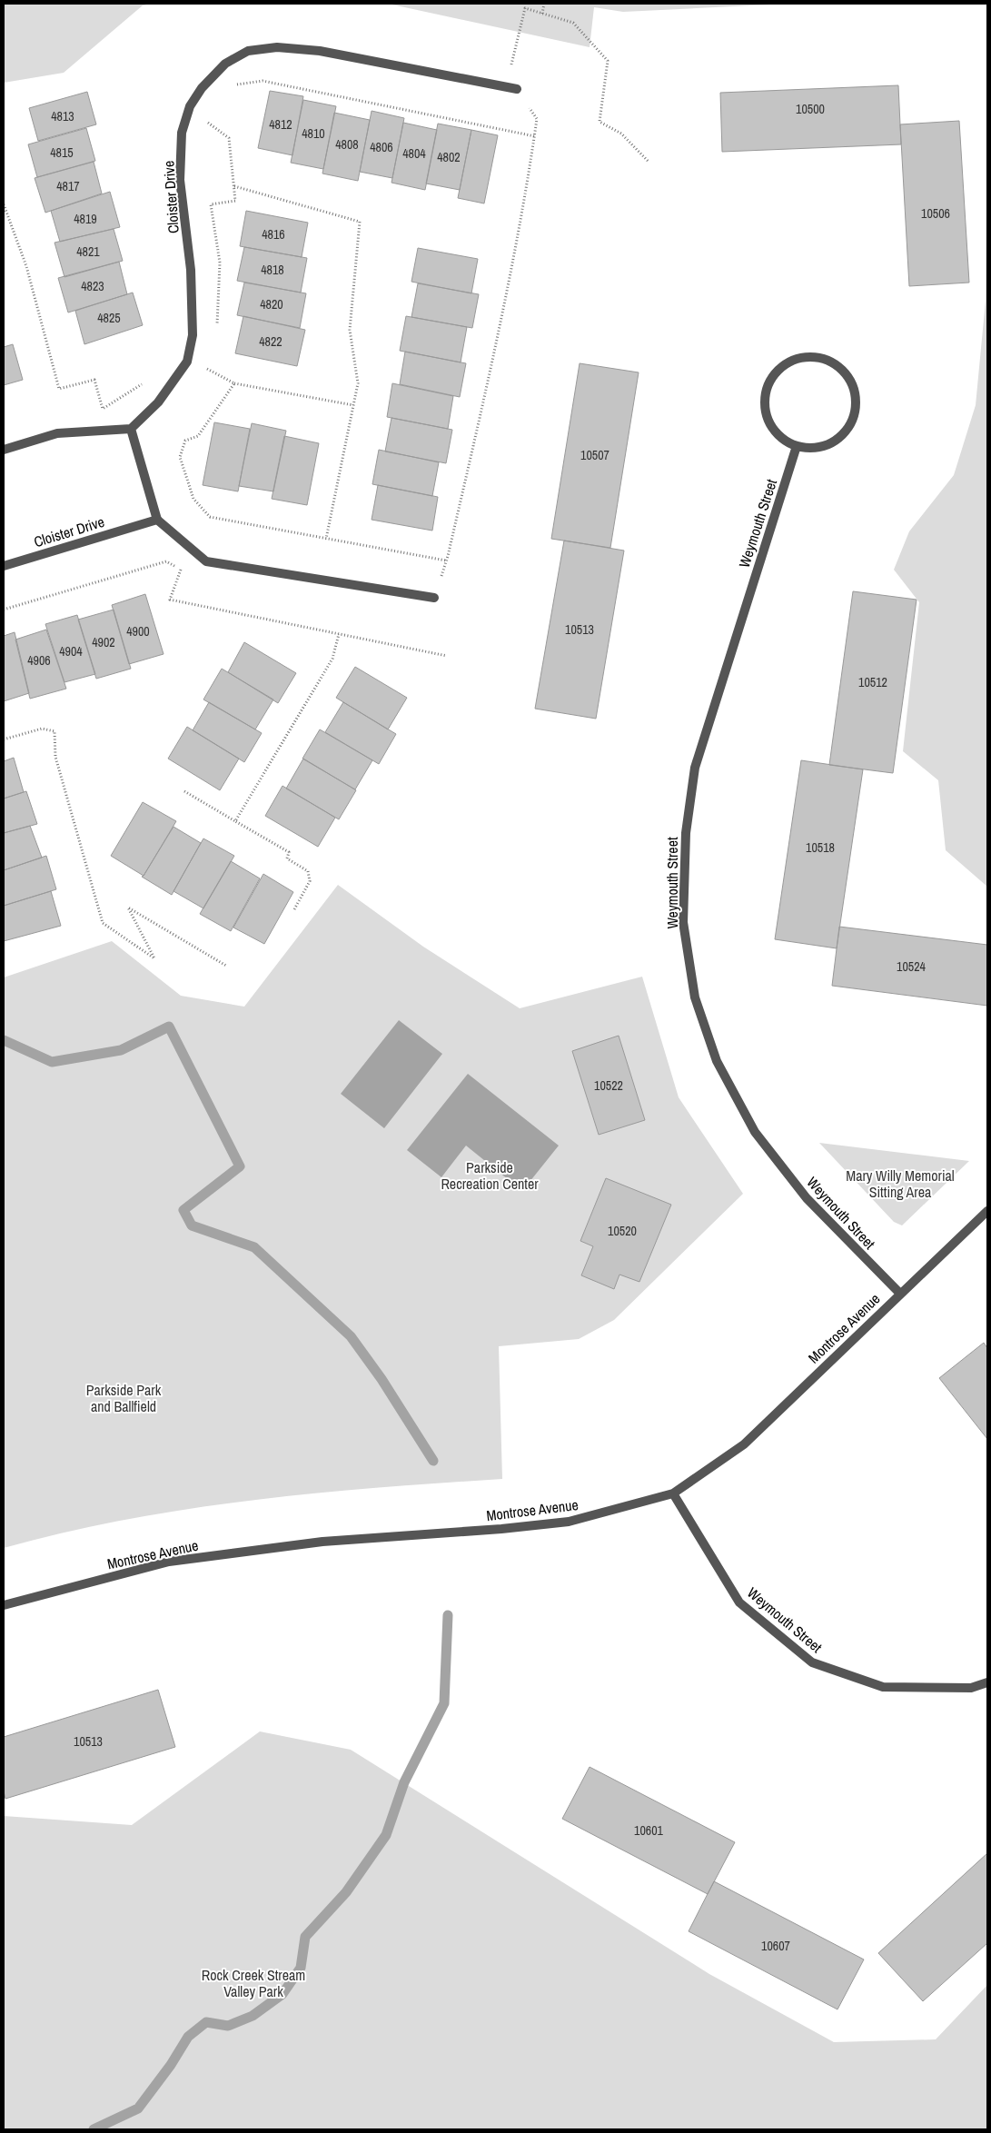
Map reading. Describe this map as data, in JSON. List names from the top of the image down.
{
  "streets": {
    "street": ["Cloister Drive", "Weymouth Street", "Montrose Avenue"]
  },
  "crossings": [
    ["Weymouth Street", "Montrose Avenue"]
  ],
  "parks": [
    "Parkside Recreation Center",
    "Mary Willy Memorial Sitting Area",
    "Parkside Park and Ballfield",
    "Rock Creek Stream Valley Park"
  ],
  "house_numbers": [
    "10500",
    "4813",
    "4812",
    "4810",
    "4808",
    "4806",
    "4815",
    "4804",
    "4802",
    "4817",
    "10506",
    "4819",
    "4816",
    "4821",
    "4818",
    "4823",
    "4820",
    "4825",
    "4822",
    "10507",
    "10513",
    "4900",
    "4902",
    "4904",
    "4906",
    "10512",
    "10518",
    "10524",
    "10522",
    "10520",
    "10513",
    "10601",
    "10607"
  ]
}
